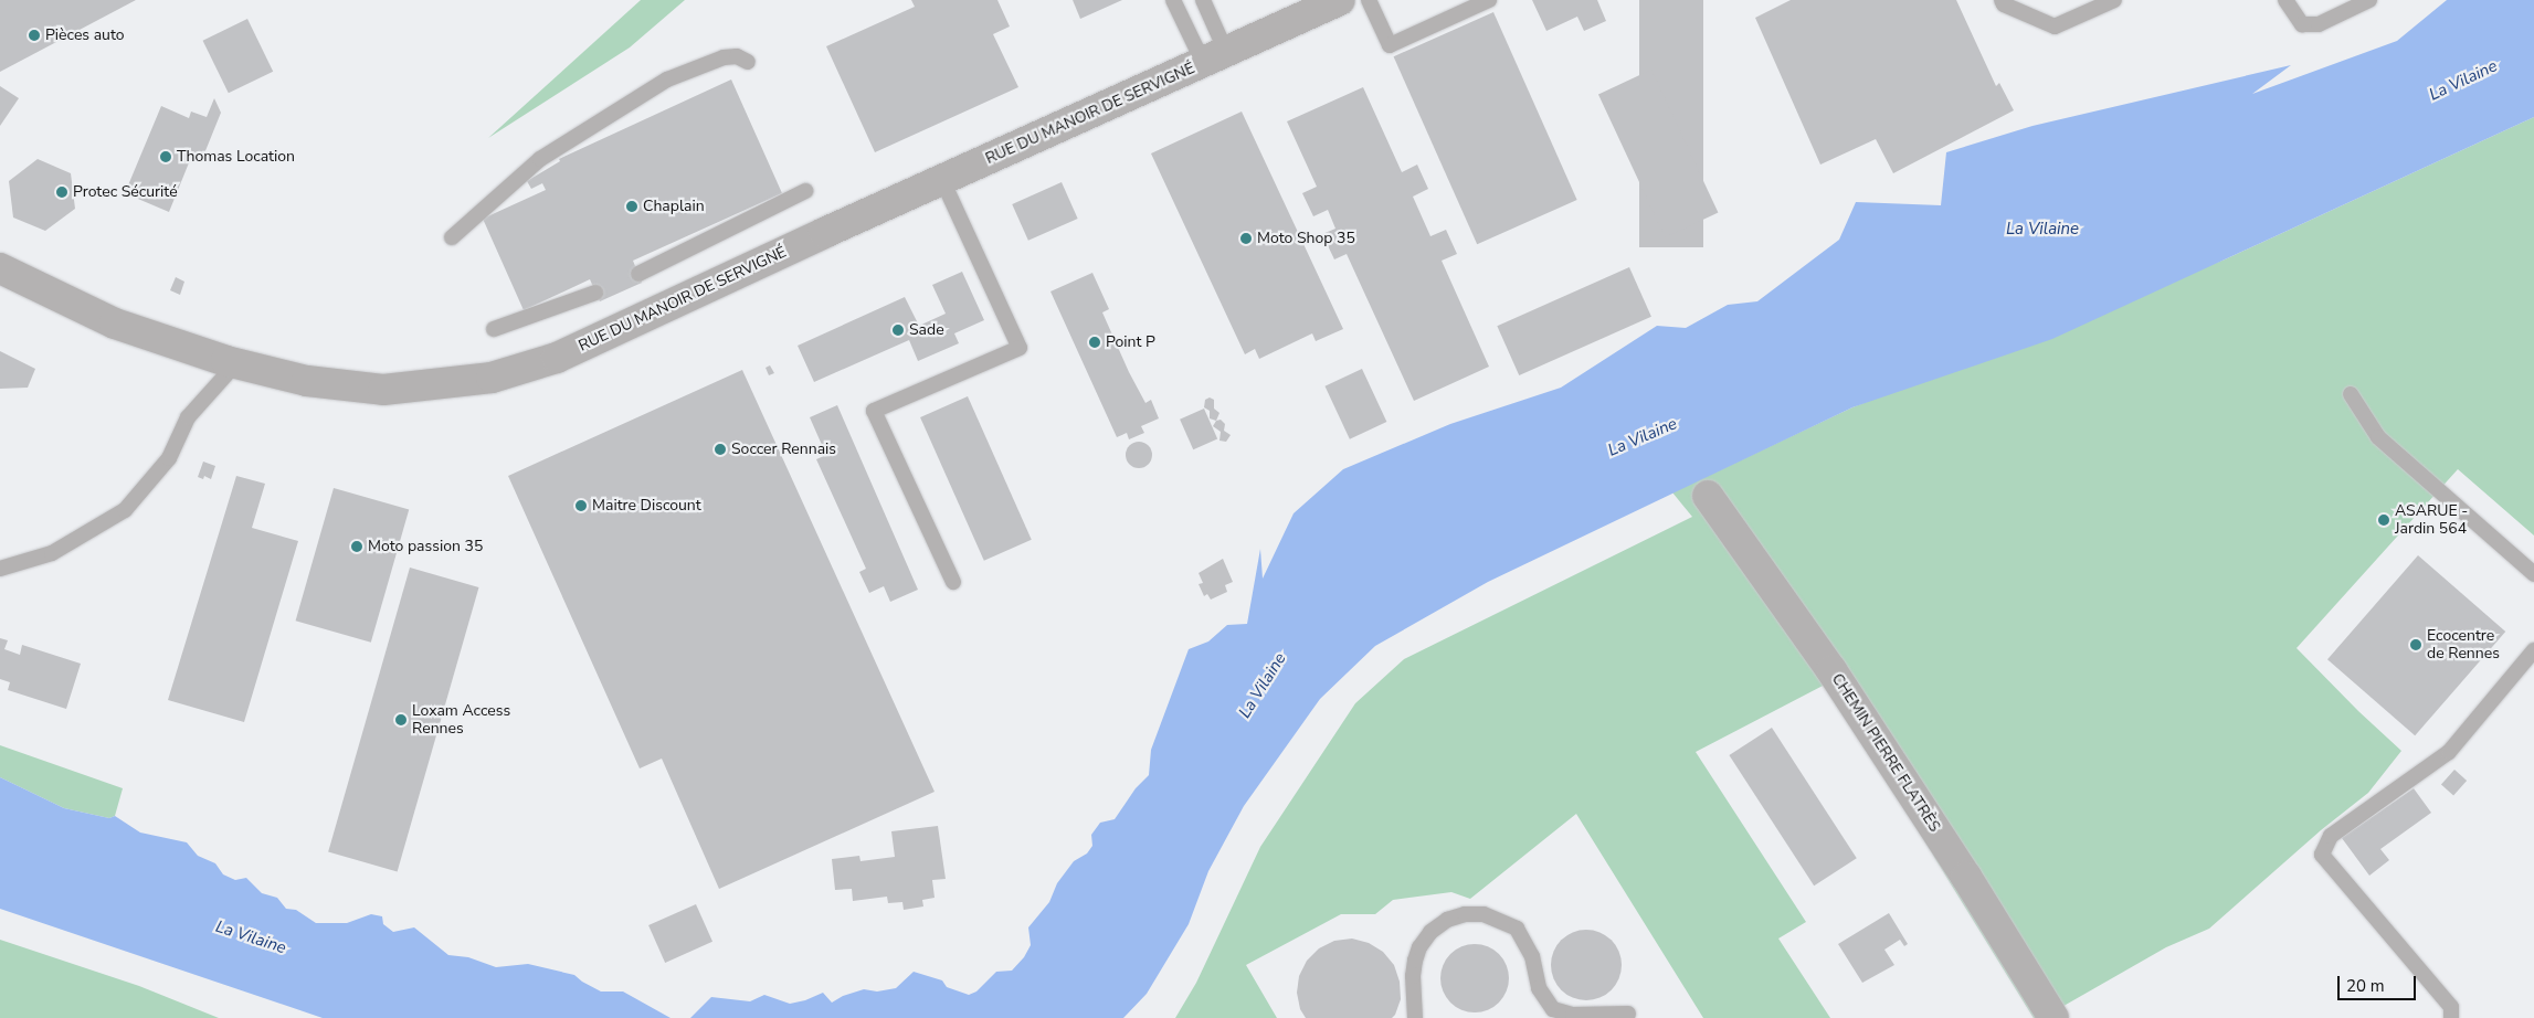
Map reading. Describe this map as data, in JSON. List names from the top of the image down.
{
  "streets": {
    "street": ["RUE DU MANOIR DE SERVIGNÉ", "CHEMIN PIERRE FLATRÈS"]
  },
  "water": ["La Vilaine"],
  "places": [
    "Pièces auto",
    "Thomas Location",
    "Protec Sécurité",
    "Chaplain",
    "Moto Shop 35",
    "Sade",
    "Point P",
    "Soccer Rennais",
    "Maitre Discount",
    "ASARUE - Jardin 564",
    "Moto passion 35",
    "Ecocentre de Rennes",
    "Loxam Access Rennes"
  ],
  "scale_bar": "20 m"
}
